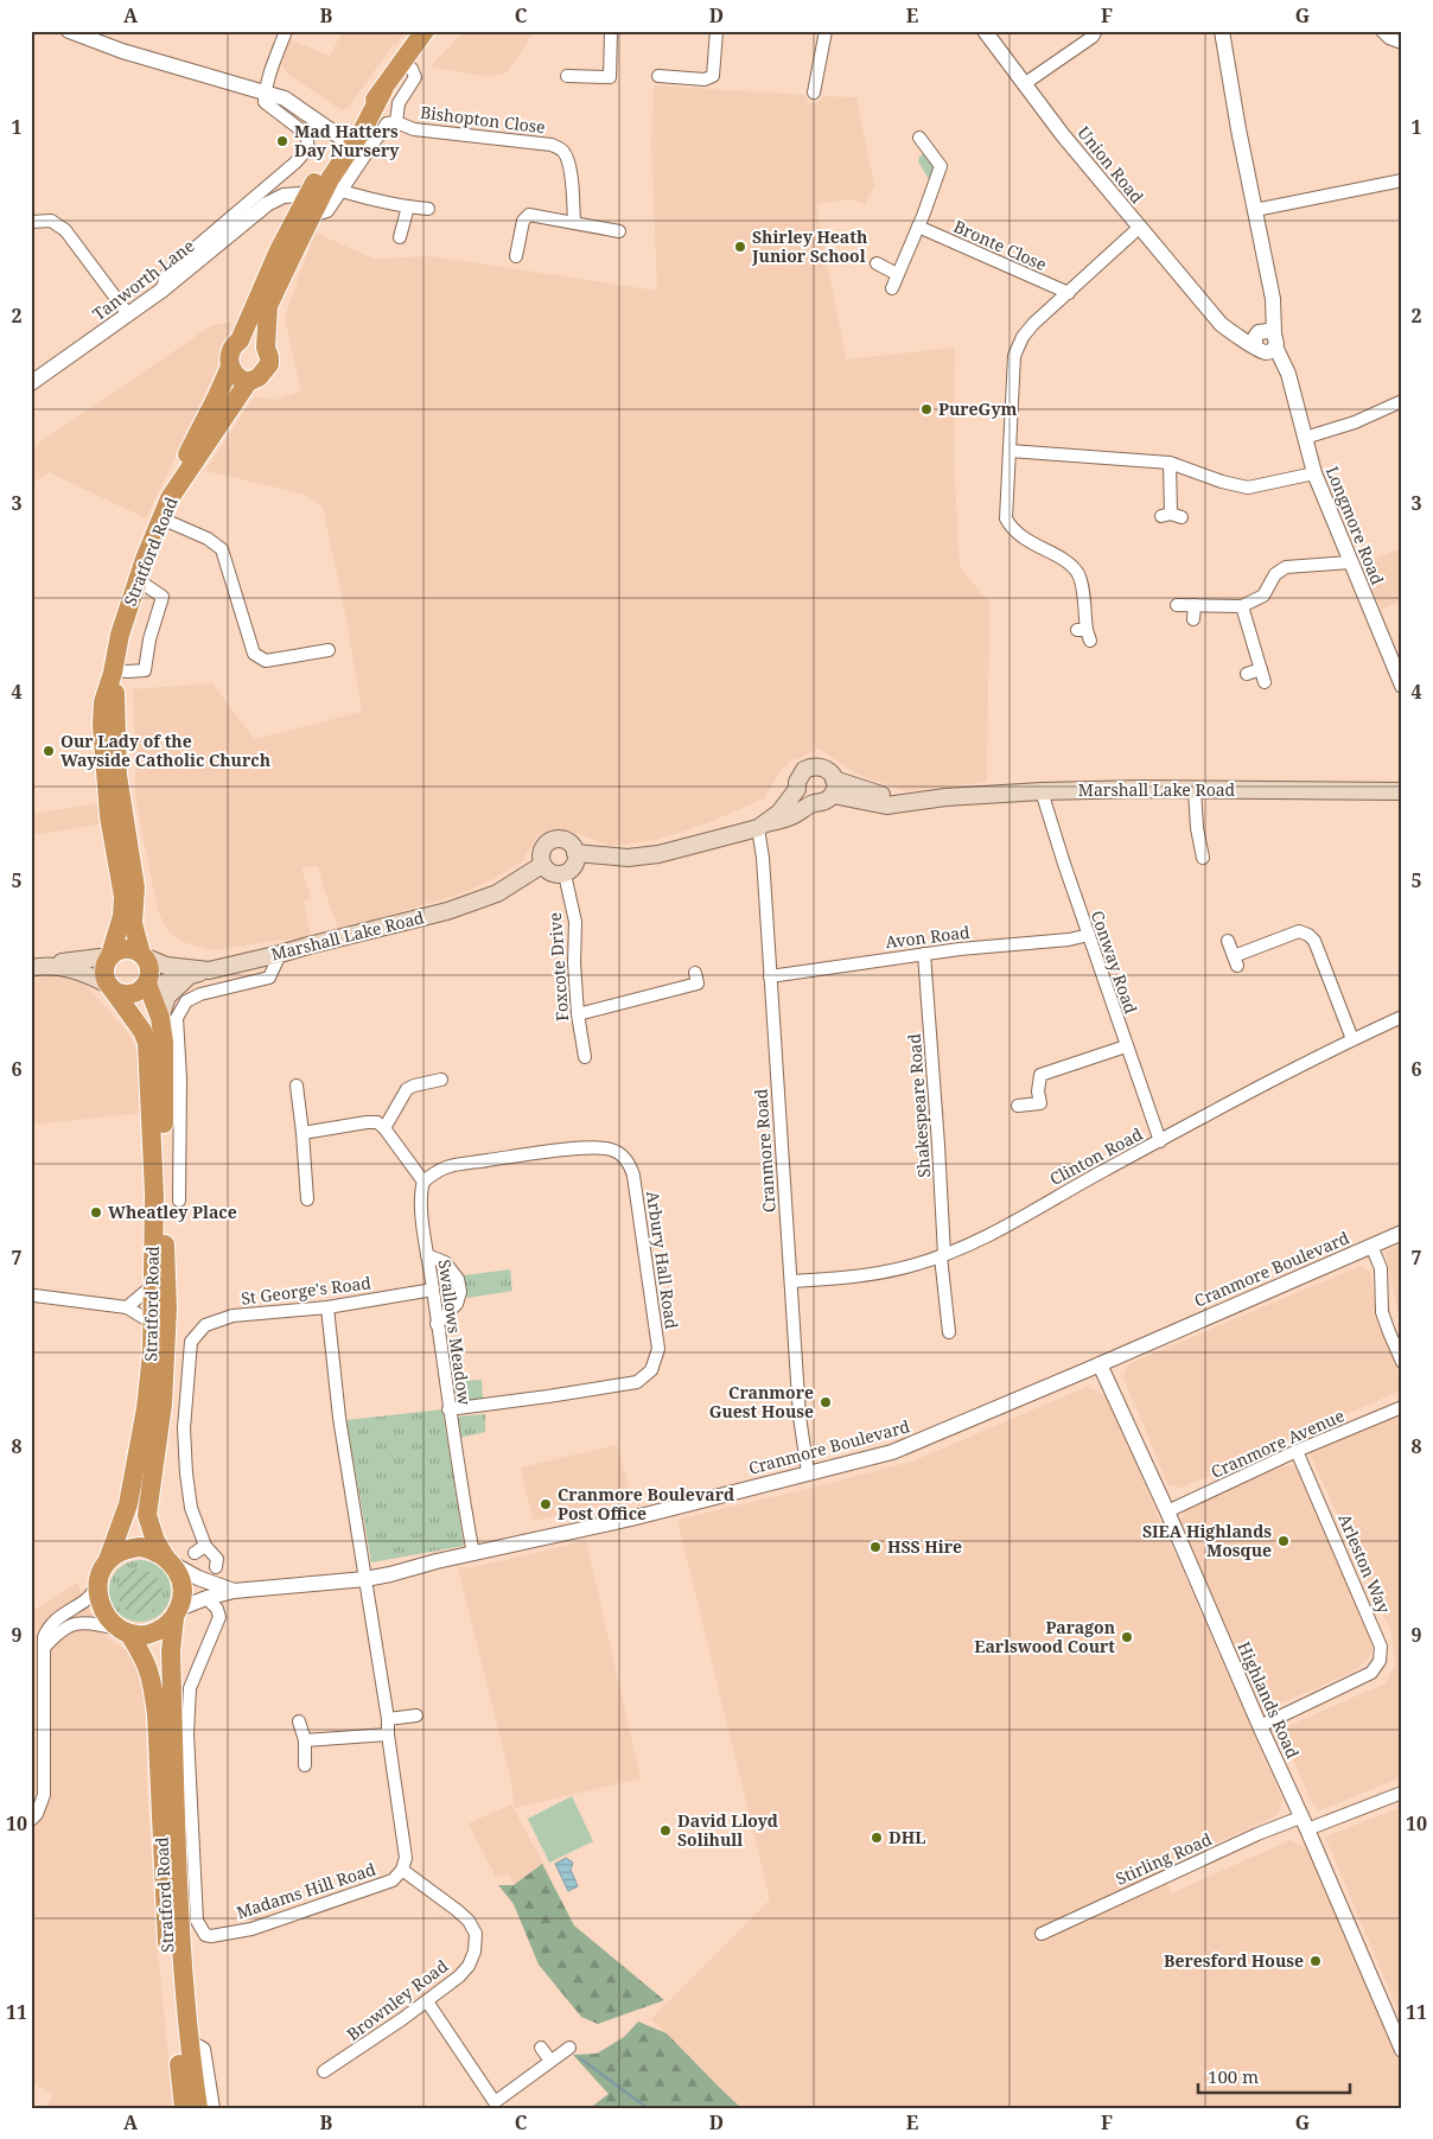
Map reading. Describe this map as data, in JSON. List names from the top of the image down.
{
  "streets": {
    "highway": ["Stratford Road"],
    "main road": ["Marshall Lake Road"],
    "street": [
      "Bishopton Close",
      "Union Road",
      "Bronte Close",
      "Tanworth Lane",
      "Longmore Road",
      "Avon Road",
      "Conway Road",
      "Foxcote Drive",
      "Shakespeare Road",
      "Cranmore Road",
      "Clinton Road",
      "Arbury Hall Road",
      "Cranmore Boulevard",
      "St George's Road",
      "Swallows Meadow",
      "Cranmore Avenue",
      "Arleston Way",
      "Highlands Road",
      "Stirling Road",
      "Madams Hill Road",
      "Brownley Road"
    ]
  },
  "crossings": [
    ["Union Road", "Longmore Road"],
    ["Tanworth Lane", "Stratford Road"],
    ["Stratford Road", "Marshall Lake Road"],
    ["Stratford Road", "Cranmore Boulevard"],
    ["Stratford Road", "Madams Hill Road"],
    ["Marshall Lake Road", "Conway Road"],
    ["Marshall Lake Road", "Foxcote Drive"],
    ["Marshall Lake Road", "Cranmore Road"],
    ["Avon Road", "Conway Road"],
    ["Avon Road", "Shakespeare Road"],
    ["Avon Road", "Cranmore Road"],
    ["Conway Road", "Clinton Road"],
    ["Shakespeare Road", "Clinton Road"],
    ["Cranmore Road", "Clinton Road"],
    ["Cranmore Road", "Cranmore Boulevard"],
    ["Arbury Hall Road", "Swallows Meadow"],
    ["Cranmore Boulevard", "Swallows Meadow"],
    ["Cranmore Boulevard", "Highlands Road"],
    ["St George's Road", "Swallows Meadow"],
    ["Cranmore Avenue", "Arleston Way"],
    ["Cranmore Avenue", "Highlands Road"],
    ["Arleston Way", "Highlands Road"],
    ["Highlands Road", "Stirling Road"],
    ["Madams Hill Road", "Brownley Road"]
  ],
  "places": [
    "Mad Hatters Day Nursery",
    "Shirley Heath Junior School",
    "PureGym",
    "Our Lady of the Wayside Catholic Church",
    "Wheatley Place",
    "Cranmore Guest House",
    "Cranmore Boulevard Post Office",
    "SIEA Highlands Mosque",
    "HSS Hire",
    "Paragon Earlswood Court",
    "David Lloyd Solihull",
    "DHL",
    "Beresford House"
  ],
  "scale_bar": "100 m",
  "grid": {
    "columns": [
      "A",
      "B",
      "C",
      "D",
      "E",
      "F",
      "G"
    ],
    "rows": [
      "1",
      "2",
      "3",
      "4",
      "5",
      "6",
      "7",
      "8",
      "9",
      "10",
      "11"
    ]
  }
}
